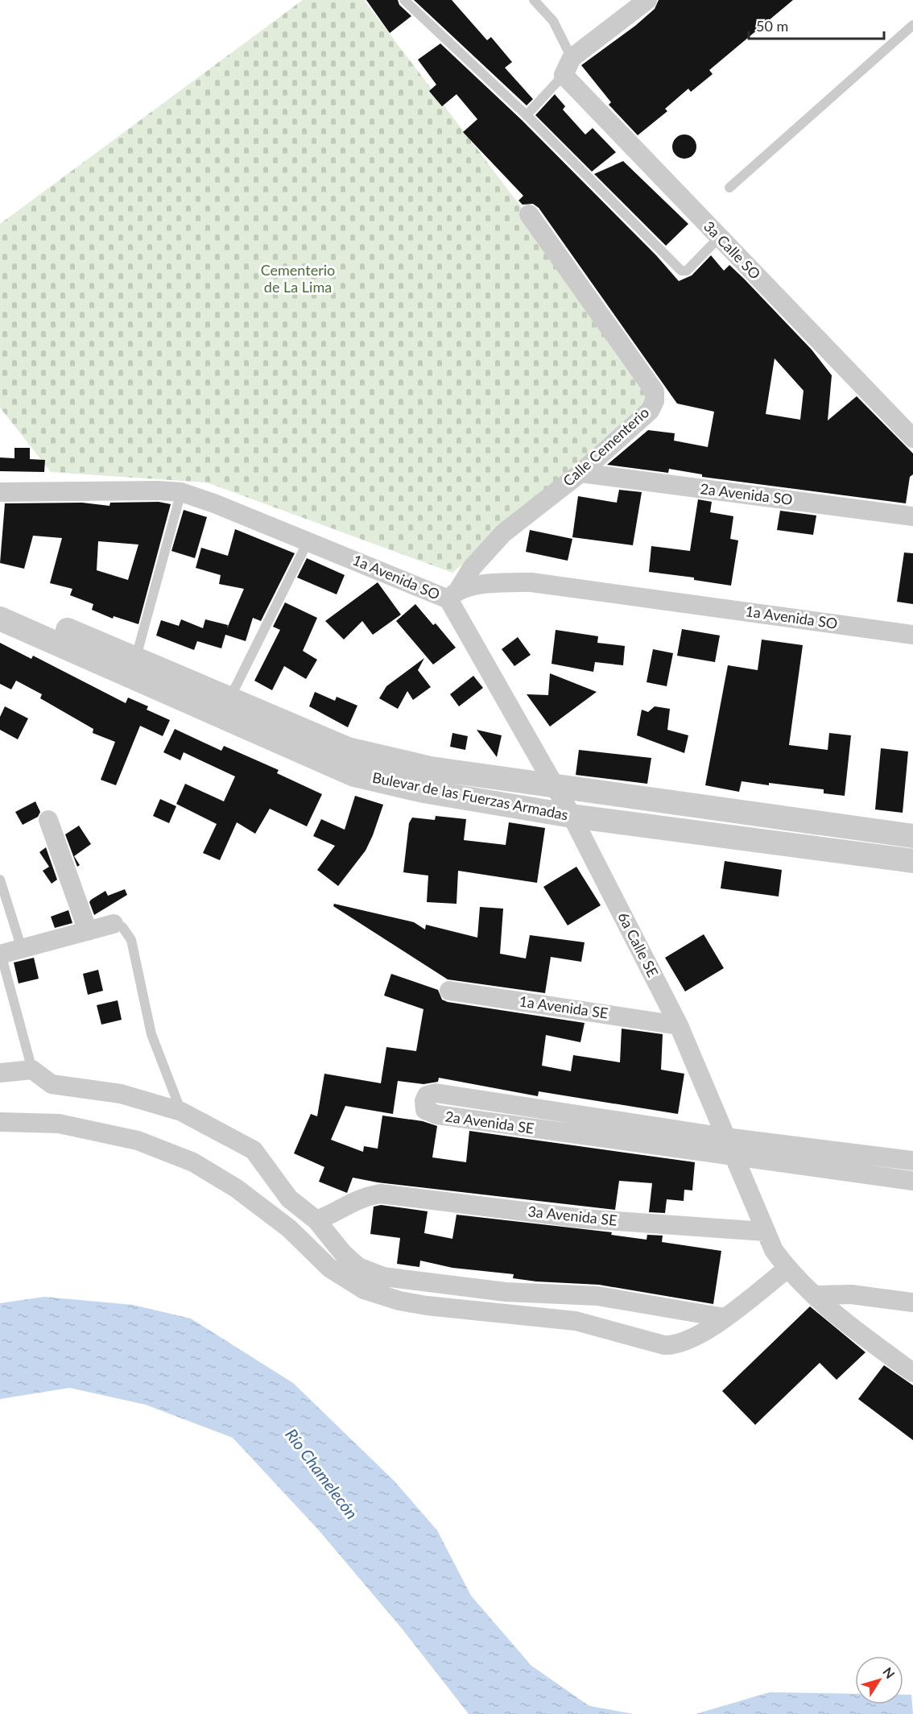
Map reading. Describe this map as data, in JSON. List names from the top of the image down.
{
  "streets": {
    "street": [
      "3a Calle SO",
      "Calle Cementerio",
      "2a Avenida SO",
      "1a Avenida SO",
      "Bulevar de las Fuerzas Armadas",
      "6a Calle SE",
      "1a Avenida SE",
      "2a Avenida SE",
      "3a Avenida SE"
    ]
  },
  "crossings": [
    ["Calle Cementerio", "2a Avenida SO"],
    ["Calle Cementerio", "1a Avenida SO"],
    ["Calle Cementerio", "6a Calle SE"],
    ["1a Avenida SO", "6a Calle SE"],
    ["Bulevar de las Fuerzas Armadas", "6a Calle SE"],
    ["6a Calle SE", "1a Avenida SE"],
    ["6a Calle SE", "2a Avenida SE"],
    ["6a Calle SE", "3a Avenida SE"]
  ],
  "water": ["Río Chamelecón"],
  "parks": ["Cementerio de La Lima"],
  "scale_bar": "50 m",
  "north": "top right"
}
